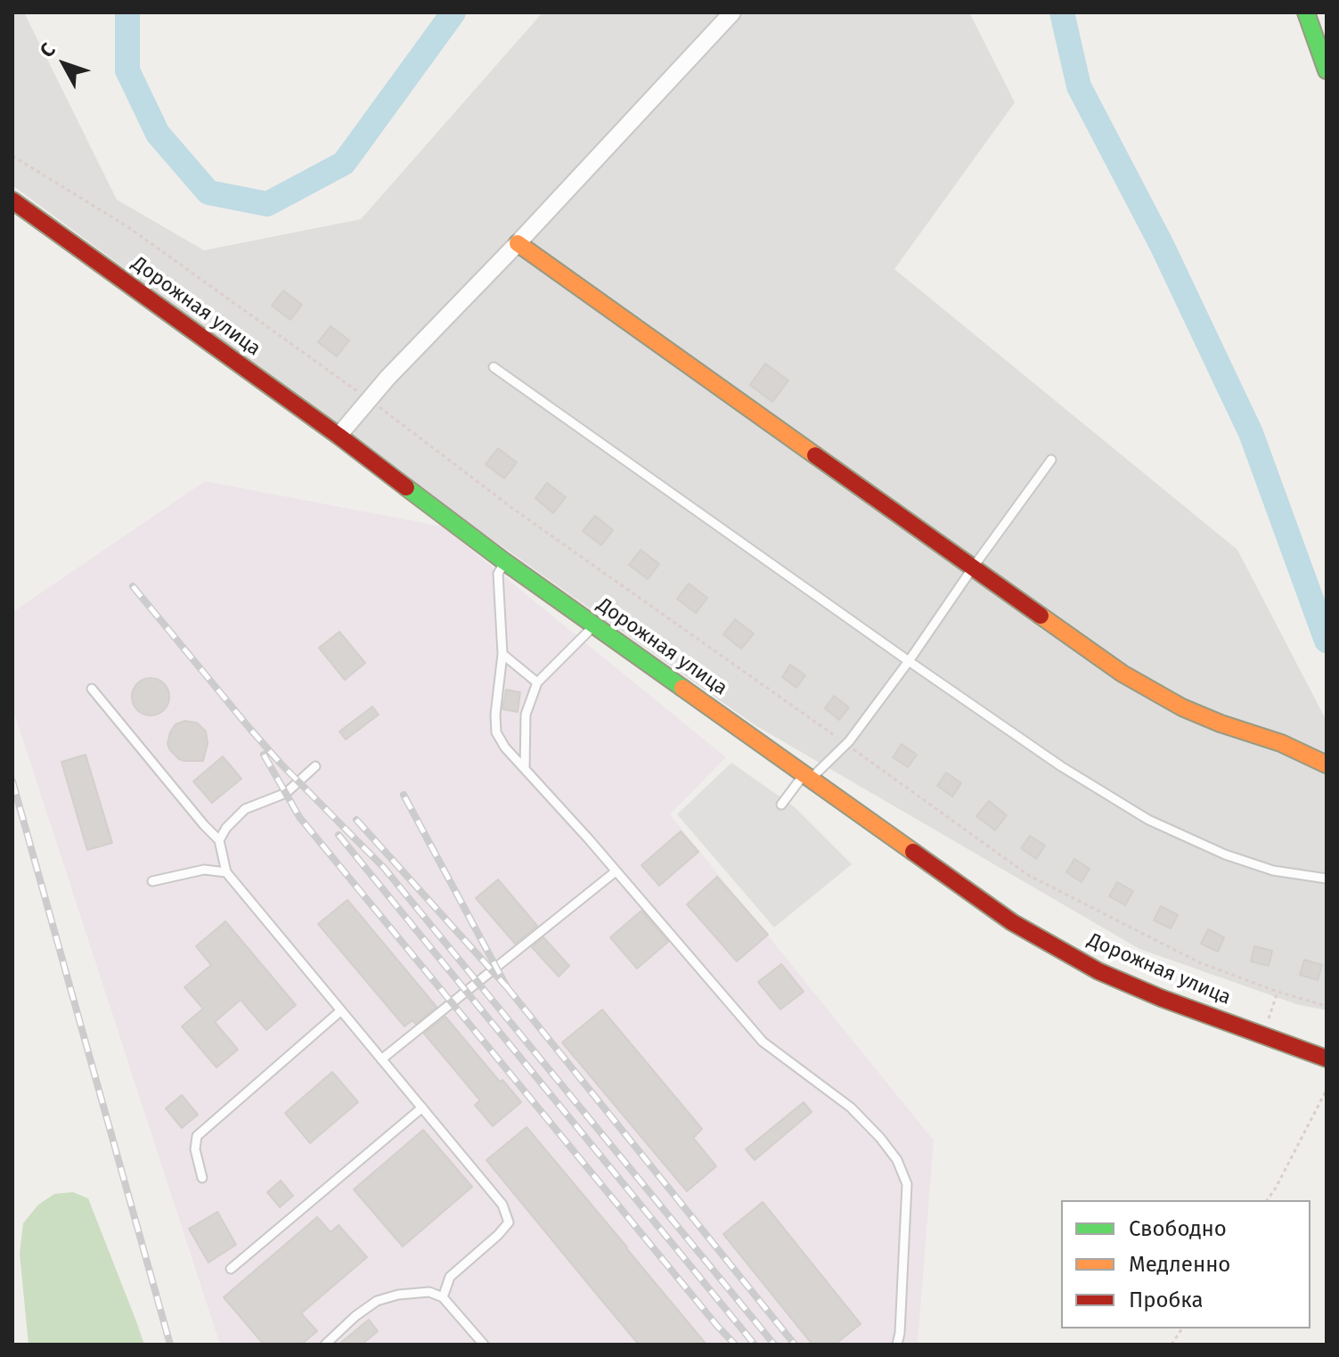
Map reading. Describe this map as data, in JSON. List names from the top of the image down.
{
  "streets": {
    "street": ["Дорожная улица"]
  },
  "legend": ["Свободно", "Медленно", "Пробка"],
  "north": "top left"
}
